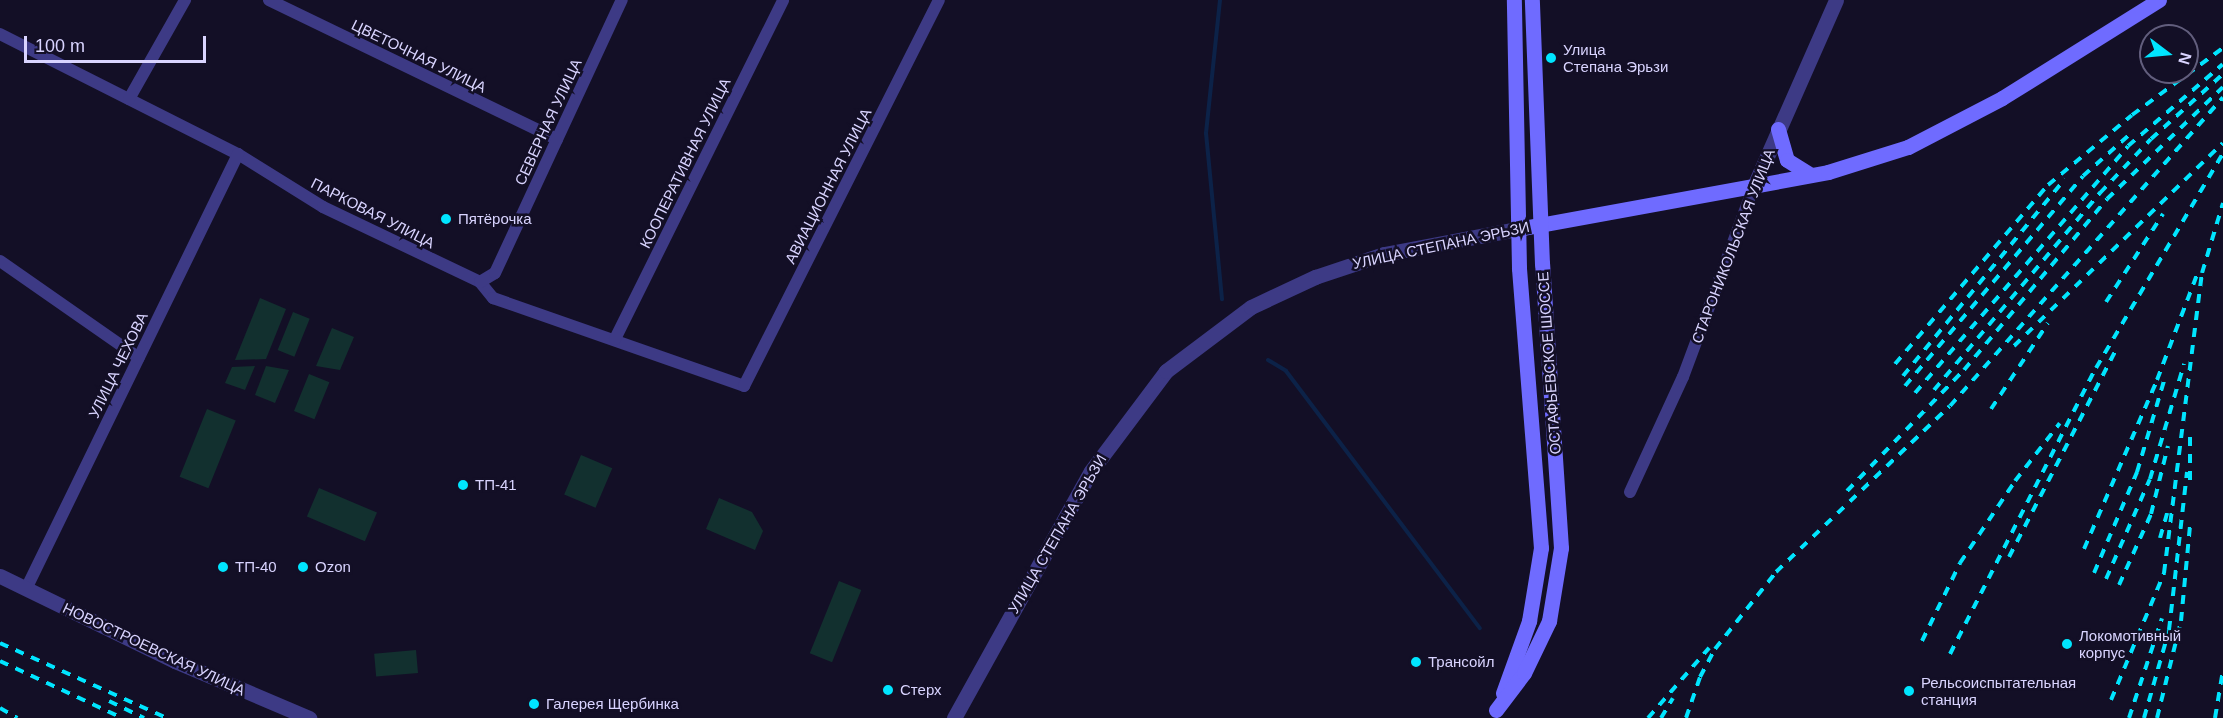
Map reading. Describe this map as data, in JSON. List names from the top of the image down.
{
  "streets": {
    "main road": ["УЛИЦА СТЕПАНА ЭРЬЗИ", "ОСТАФЬЕВСКОЕ ШОССЕ"],
    "street": [
      "ЦВЕТОЧНАЯ УЛИЦА",
      "СЕВЕРНАЯ УЛИЦА",
      "КООПЕРАТИВНАЯ УЛИЦА",
      "АВИАЦИОННАЯ УЛИЦА",
      "ПАРКОВАЯ УЛИЦА",
      "СТАРОНИКОЛЬСКАЯ УЛИЦА",
      "УЛИЦА ЧЕХОВА",
      "НОВОСТРОЕВСКАЯ УЛИЦА"
    ]
  },
  "crossings": [
    ["ЦВЕТОЧНАЯ УЛИЦА", "СЕВЕРНАЯ УЛИЦА"],
    ["СЕВЕРНАЯ УЛИЦА", "ПАРКОВАЯ УЛИЦА"],
    ["КООПЕРАТИВНАЯ УЛИЦА", "ПАРКОВАЯ УЛИЦА"],
    ["АВИАЦИОННАЯ УЛИЦА", "ПАРКОВАЯ УЛИЦА"],
    ["ПАРКОВАЯ УЛИЦА", "УЛИЦА ЧЕХОВА"],
    ["УЛИЦА СТЕПАНА ЭРЬЗИ", "СТАРОНИКОЛЬСКАЯ УЛИЦА"],
    ["УЛИЦА СТЕПАНА ЭРЬЗИ", "ОСТАФЬЕВСКОЕ ШОССЕ"],
    ["УЛИЦА ЧЕХОВА", "НОВОСТРОЕВСКАЯ УЛИЦА"]
  ],
  "places": [
    "Улица Степана Эрьзи",
    "Пятёрочка",
    "ТП-41",
    "ТП-40",
    "Ozon",
    "Локомотивный корпус",
    "Трансойл",
    "Стерх",
    "Рельсоиспытательная станция",
    "Галерея Щербинка"
  ],
  "scale_bar": "100 m",
  "north": "right"
}
